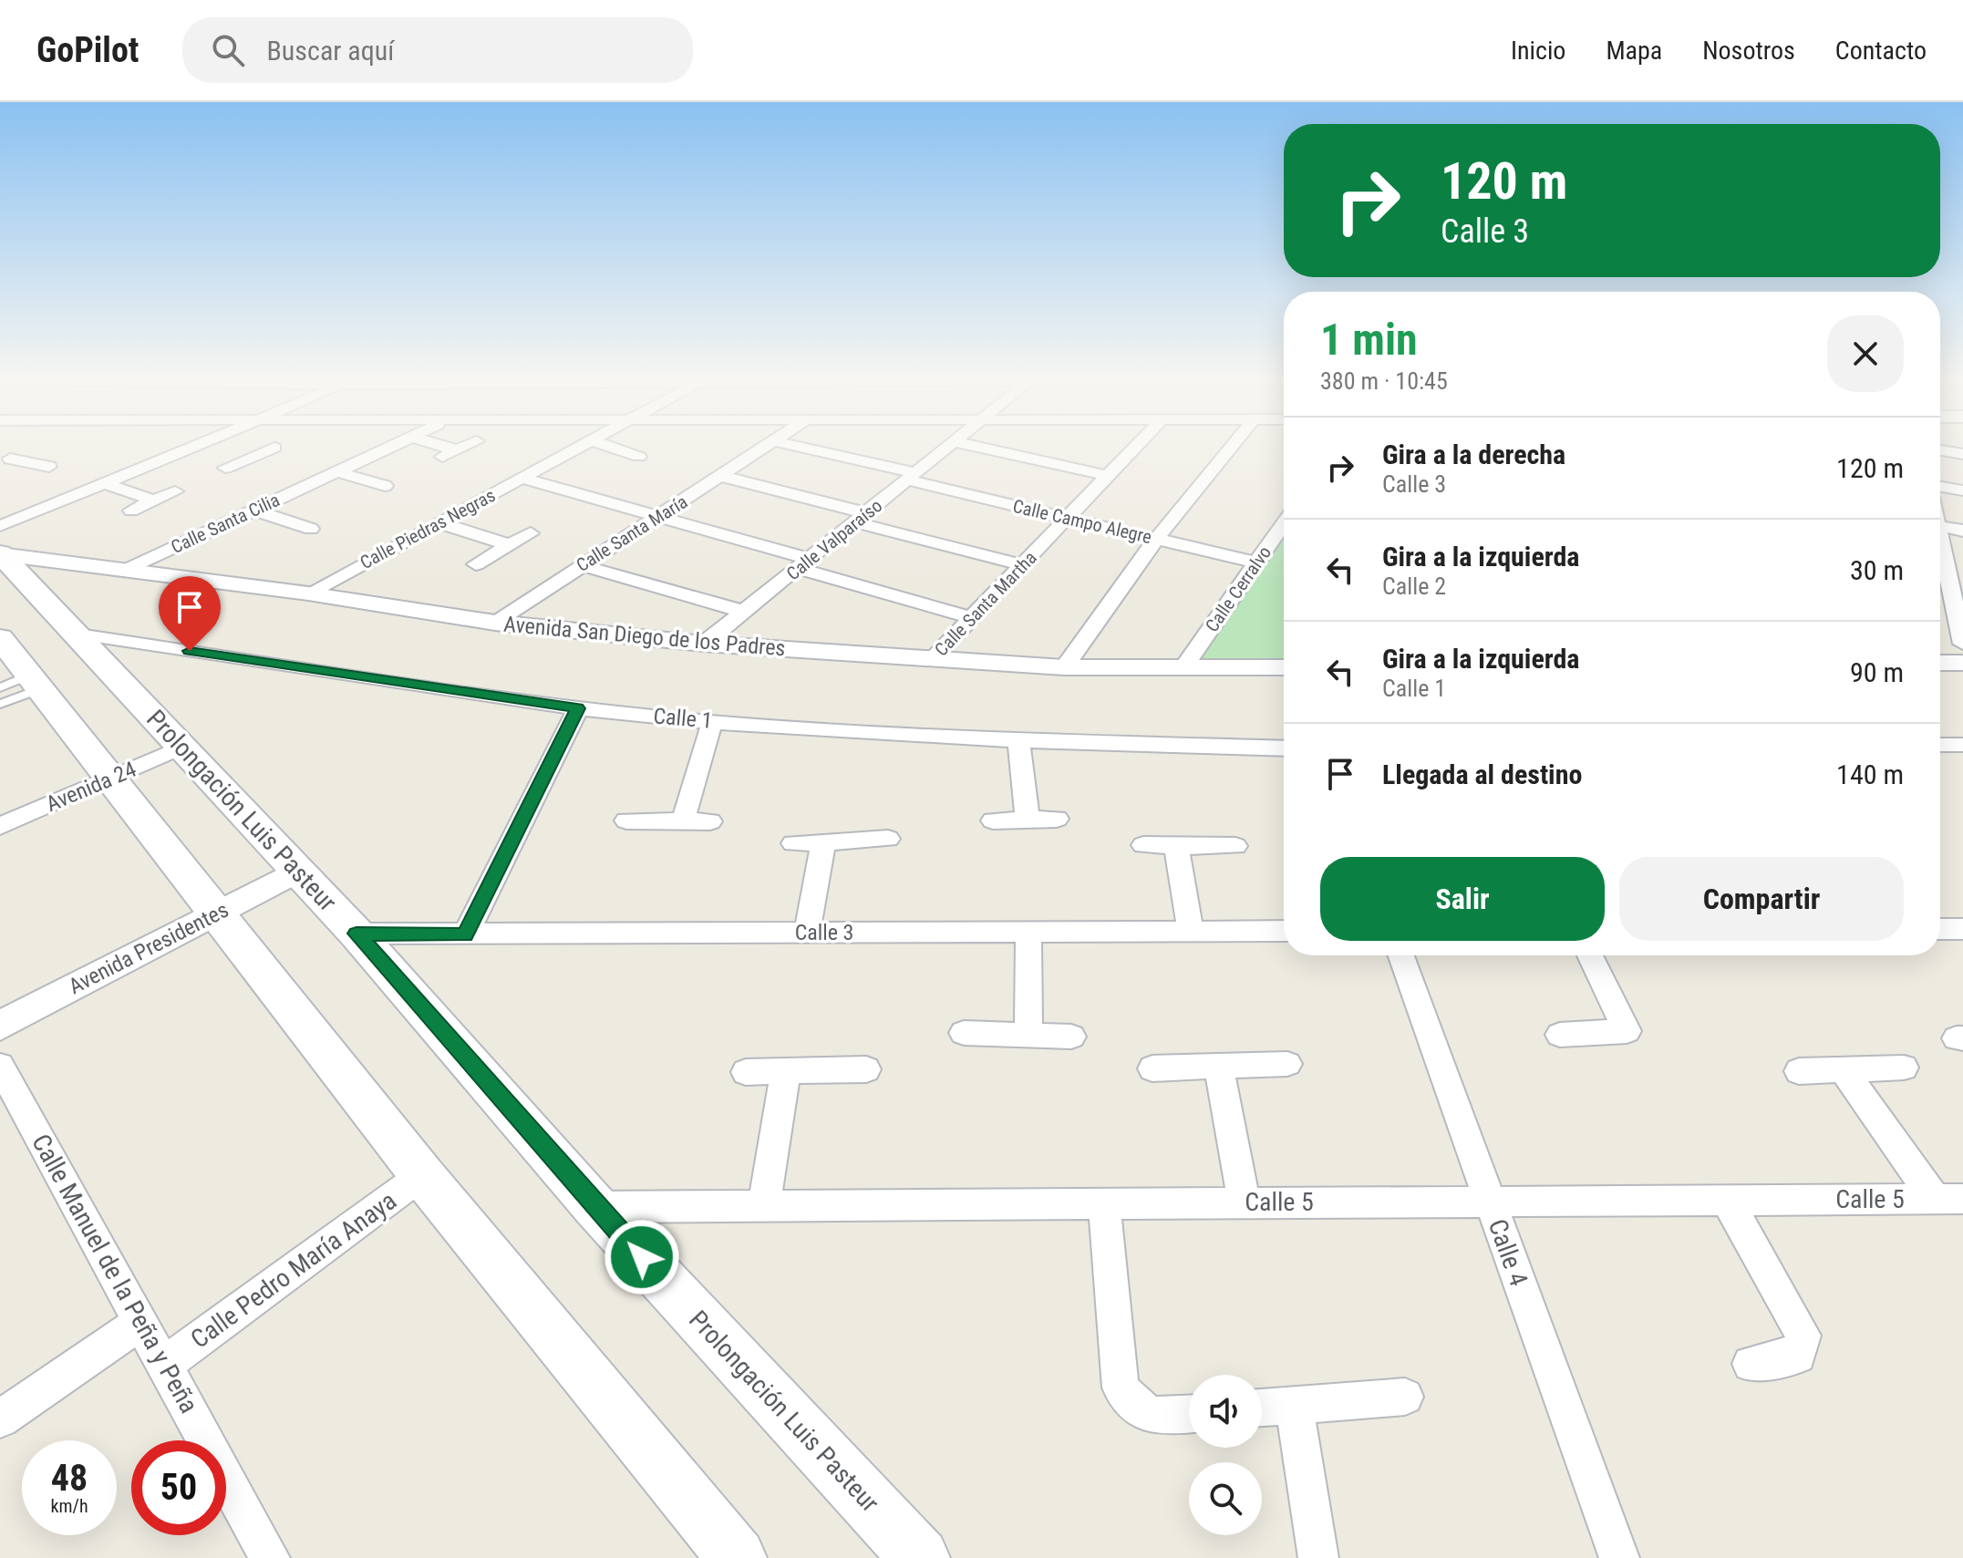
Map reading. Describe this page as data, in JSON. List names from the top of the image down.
{
  "streets": {
    "main road": ["Prolongación Luis Pasteur"],
    "street": [
      "Calle Campo Alegre",
      "Calle Santa Cilia",
      "Calle Piedras Negras",
      "Calle Santa María",
      "Calle Valparaíso",
      "Calle Cerralvo",
      "Calle Santa Martha",
      "Avenida San Diego de los Padres",
      "Calle 1",
      "Avenida 24",
      "Calle 3",
      "Avenida Presidentes",
      "Calle 5",
      "Calle 4",
      "Calle Pedro María Anaya",
      "Calle Manuel de la Peña y Peña"
    ]
  },
  "crossings": [
    ["Calle Campo Alegre", "Calle Valparaíso"],
    ["Calle Campo Alegre", "Calle Cerralvo"],
    ["Calle Campo Alegre", "Calle Santa Martha"],
    ["Calle Santa Cilia", "Avenida San Diego de los Padres"],
    ["Calle Piedras Negras", "Avenida San Diego de los Padres"],
    ["Calle Santa María", "Avenida San Diego de los Padres"],
    ["Calle Valparaíso", "Avenida San Diego de los Padres"],
    ["Calle Cerralvo", "Avenida San Diego de los Padres"],
    ["Calle Santa Martha", "Avenida San Diego de los Padres"],
    ["Avenida San Diego de los Padres", "Prolongación Luis Pasteur"],
    ["Calle 1", "Prolongación Luis Pasteur"],
    ["Avenida 24", "Prolongación Luis Pasteur"],
    ["Prolongación Luis Pasteur", "Calle 3"],
    ["Prolongación Luis Pasteur", "Avenida Presidentes"],
    ["Prolongación Luis Pasteur", "Calle 5"],
    ["Calle 5", "Calle 4"],
    ["Calle Pedro María Anaya", "Calle Manuel de la Peña y Peña"]
  ],
  "page": {
    "header": "GoPilot",
    "search": "Buscar aquí",
    "nav": [
      "Inicio",
      "Mapa",
      "Nosotros",
      "Contacto"
    ],
    "turn": ["120 m", "Calle 3"],
    "heading": ["1 min", "380 m · 10:45"],
    "list": [
      {
        "name": "Gira a la derecha",
        "note": "Calle 3",
        "value": "120 m"
      },
      {
        "name": "Gira a la izquierda",
        "note": "Calle 2",
        "value": "30 m"
      },
      {
        "name": "Gira a la izquierda",
        "note": "Calle 1",
        "value": "90 m"
      },
      {
        "name": "Llegada al destino",
        "value": "140 m"
      }
    ],
    "buttons": ["Salir", "Compartir"],
    "speed": "48 km/h",
    "limit": "50"
  }
}
